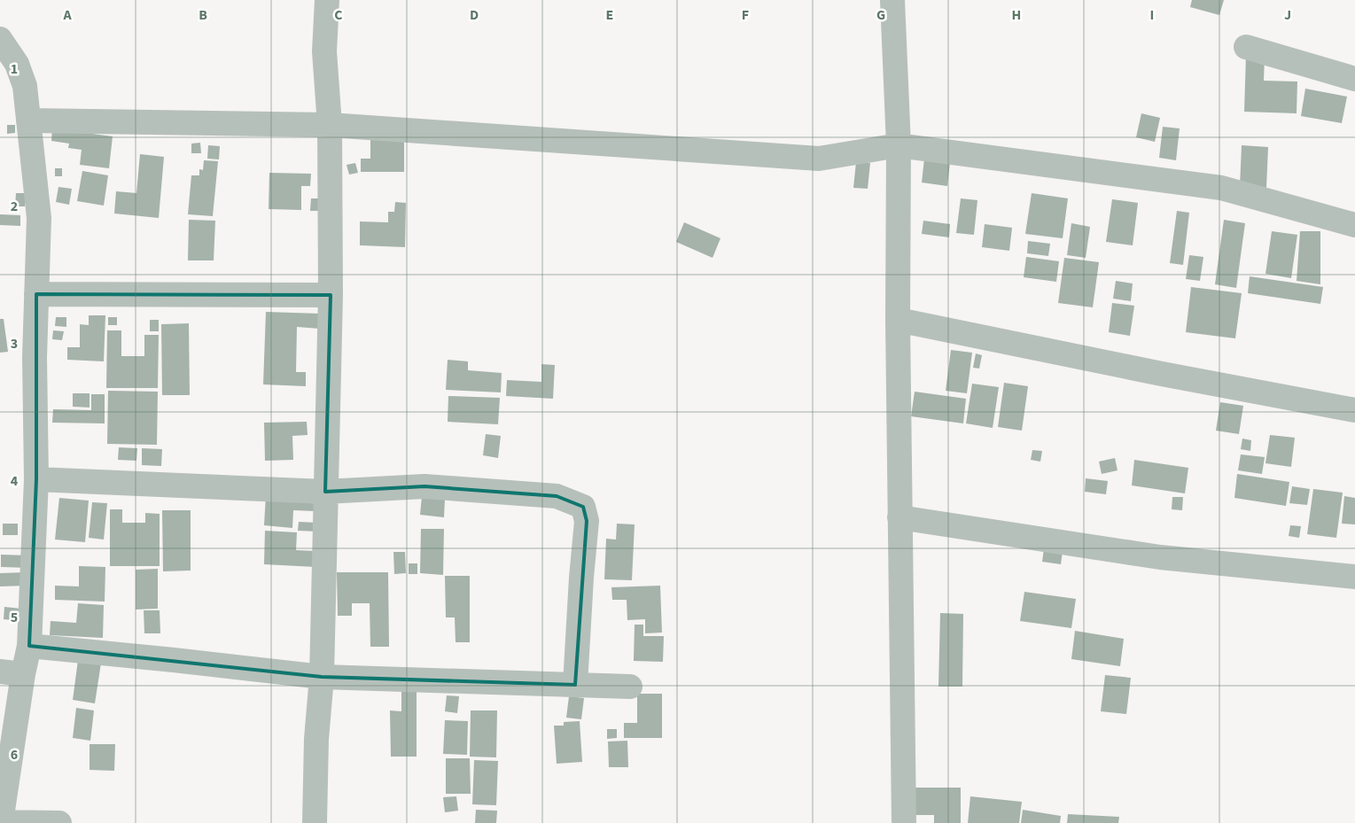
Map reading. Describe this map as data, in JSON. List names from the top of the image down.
{
  "grid": {
    "columns": [
      "A",
      "B",
      "C",
      "D",
      "E",
      "F",
      "G",
      "H",
      "I",
      "J"
    ],
    "rows": [
      "1",
      "2",
      "3",
      "4",
      "5",
      "6"
    ]
  }
}
